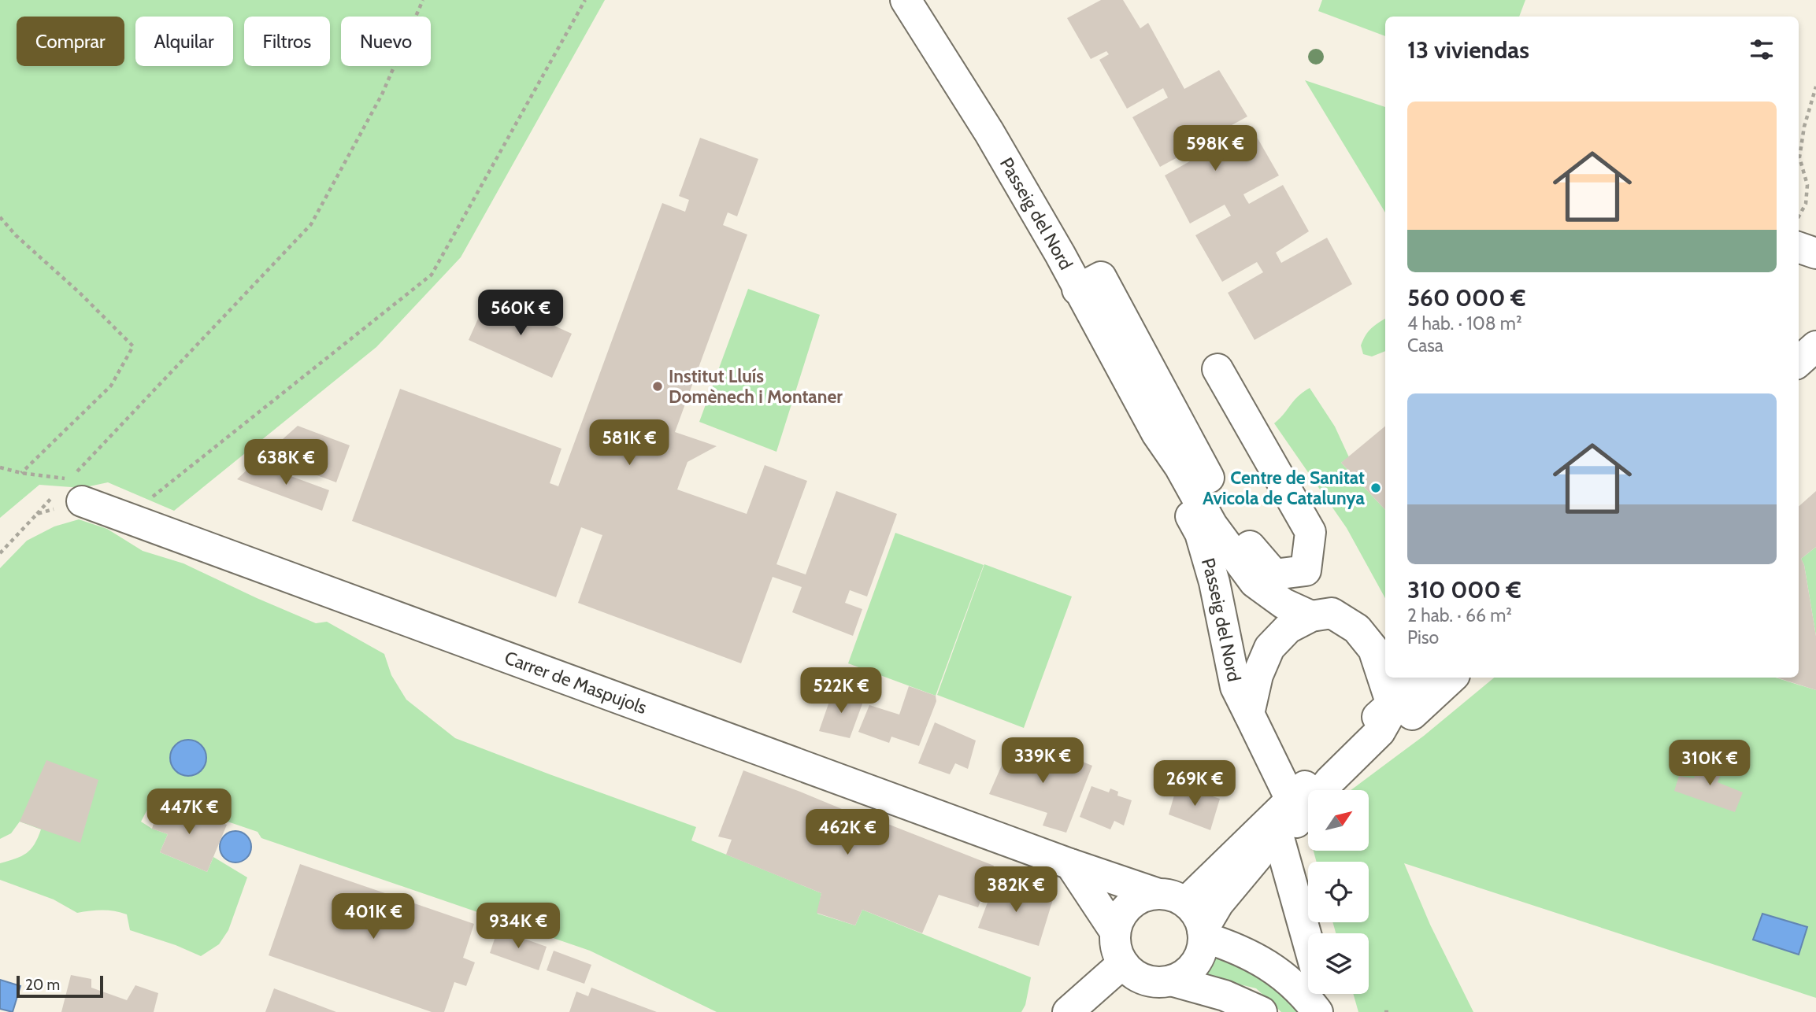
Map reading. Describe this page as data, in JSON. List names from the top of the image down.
{
  "streets": {
    "street": ["Passeig del Nord", "Carrer de Maspujols"]
  },
  "places": ["Institut Lluís Domènech i Montaner", "Centre de Sanitat Avicola de Catalunya"],
  "scale_bar": "20 m",
  "north": "top right",
  "page": {
    "chip": [
      "Comprar",
      "Alquilar",
      "Filtros",
      "Nuevo"
    ],
    "heading": "13 viviendas",
    "list": [
      {
        "name": "560 000 €",
        "note": "4 hab. · 108 m² · Casa"
      },
      {
        "name": "310 000 €",
        "note": "2 hab. · 66 m² · Piso"
      }
    ],
    "price": [
      "598K €",
      "560K €",
      "581K €",
      "638K €",
      "522K €",
      "339K €",
      "310K €",
      "269K €",
      "447K €",
      "462K €",
      "382K €",
      "401K €",
      "934K €"
    ],
    "scale": "20 m"
  }
}
